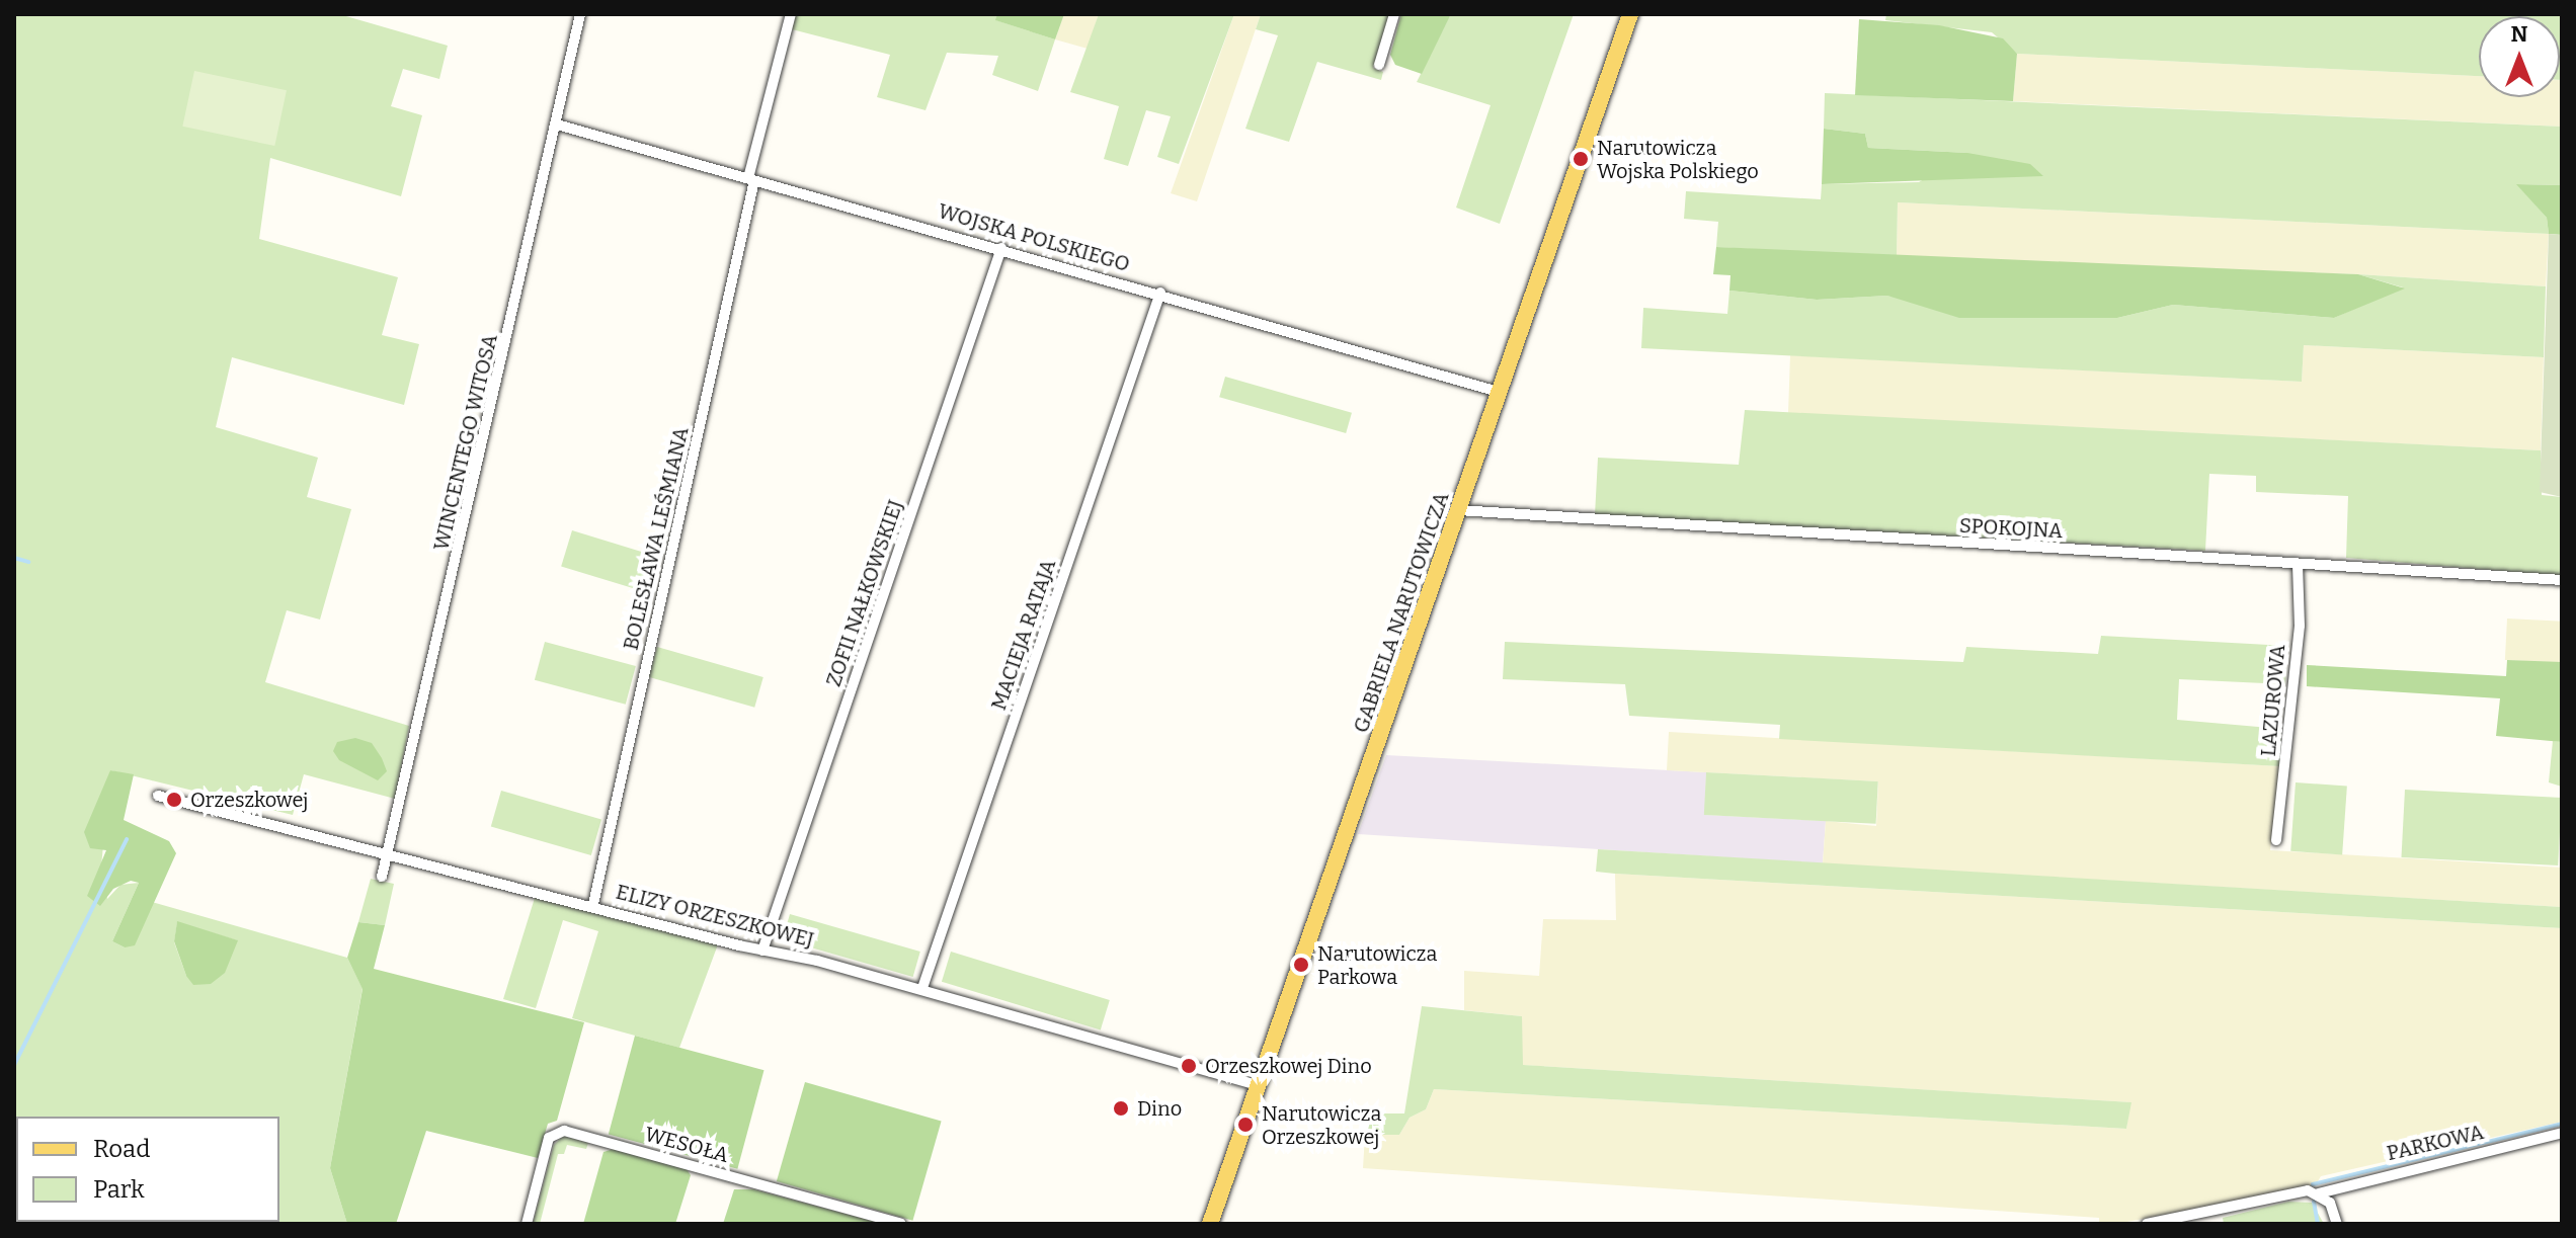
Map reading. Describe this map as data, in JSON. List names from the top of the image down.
{
  "streets": {
    "main road": ["GABRIELA NARUTOWICZA"],
    "street": [
      "WOJSKA POLSKIEGO",
      "WINCENTEGO WITOSA",
      "SPOKOJNA",
      "BOLESŁAWA LEŚMIANA",
      "ZOFII NAŁKOWSKIEJ",
      "MACIEJA RATAJA",
      "LAZUROWA",
      "ELIZY ORZESZKOWEJ",
      "PARKOWA",
      "WESOŁA"
    ]
  },
  "crossings": [
    ["WOJSKA POLSKIEGO", "WINCENTEGO WITOSA"],
    ["WOJSKA POLSKIEGO", "BOLESŁAWA LEŚMIANA"],
    ["WOJSKA POLSKIEGO", "ZOFII NAŁKOWSKIEJ"],
    ["WOJSKA POLSKIEGO", "GABRIELA NARUTOWICZA"],
    ["WOJSKA POLSKIEGO", "MACIEJA RATAJA"],
    ["WINCENTEGO WITOSA", "ELIZY ORZESZKOWEJ"],
    ["SPOKOJNA", "GABRIELA NARUTOWICZA"],
    ["SPOKOJNA", "LAZUROWA"],
    ["BOLESŁAWA LEŚMIANA", "ELIZY ORZESZKOWEJ"],
    ["ZOFII NAŁKOWSKIEJ", "ELIZY ORZESZKOWEJ"],
    ["GABRIELA NARUTOWICZA", "ELIZY ORZESZKOWEJ"],
    ["MACIEJA RATAJA", "ELIZY ORZESZKOWEJ"]
  ],
  "places": [
    "Narutowicza Wojska Polskiego",
    "Orzeszkowej",
    "Narutowicza Parkowa",
    "Orzeszkowej Dino",
    "Dino",
    "Narutowicza Orzeszkowej"
  ],
  "legend": ["Road", "Park"],
  "north": "top"
}
